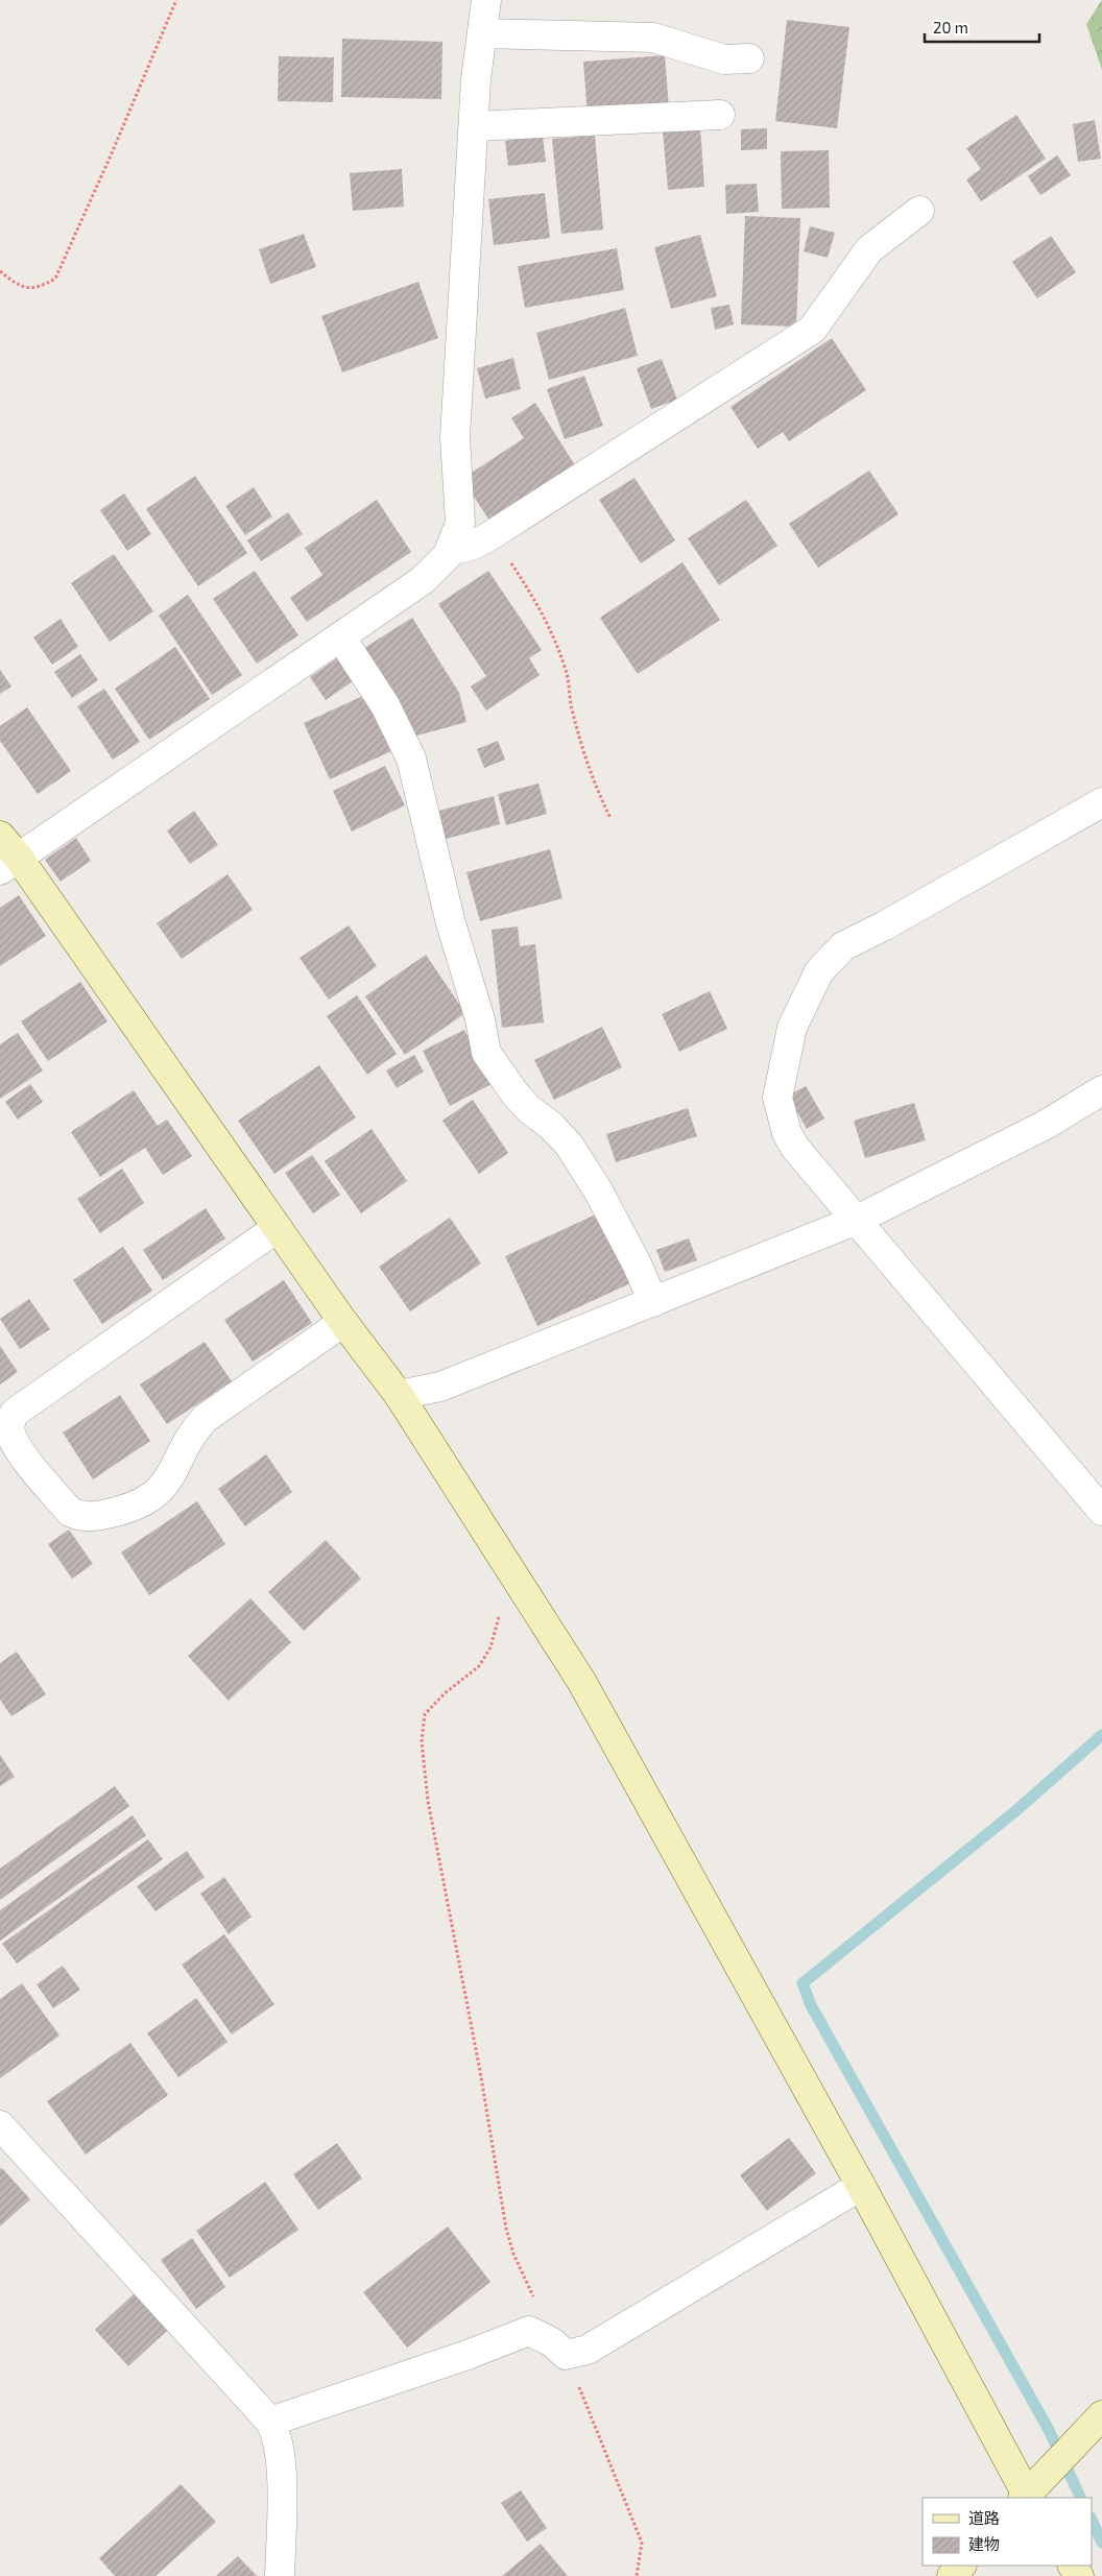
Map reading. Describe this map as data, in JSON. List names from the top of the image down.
{
  "legend": ["道路", "建物"],
  "scale_bar": "20 m"
}
